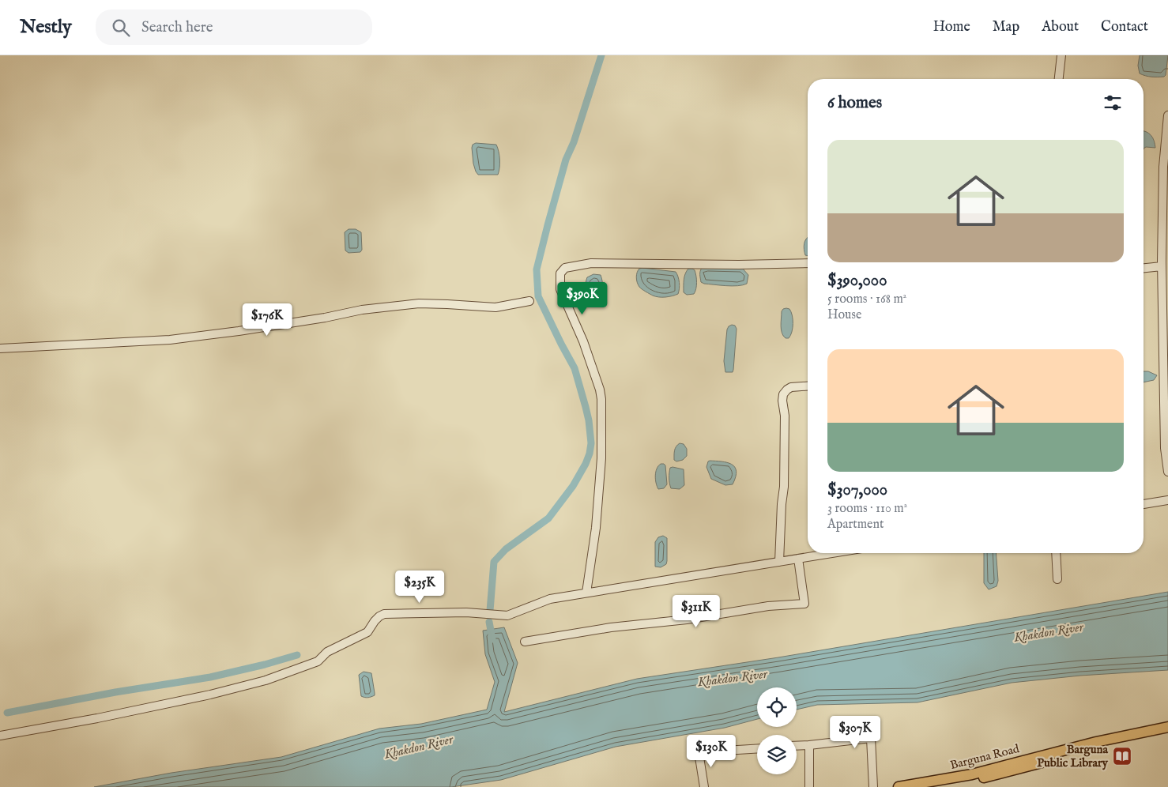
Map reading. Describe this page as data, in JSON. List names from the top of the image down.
{
  "streets": {
    "main road": ["Barguna Road"]
  },
  "water": ["Khakdon River"],
  "places": {
    "library": ["Barguna Public Library"]
  },
  "page": {
    "header": "Nestly",
    "search": "Search here",
    "nav": [
      "Home",
      "Map",
      "About",
      "Contact"
    ],
    "heading": "6 homes",
    "list": [
      {
        "name": "$390,000",
        "note": "5 rooms · 168 m² · House"
      },
      {
        "name": "$307,000",
        "note": "3 rooms · 110 m² · Apartment"
      }
    ],
    "price": [
      "$390K",
      "$176K",
      "$235K",
      "$311K",
      "$307K",
      "$130K"
    ]
  }
}
